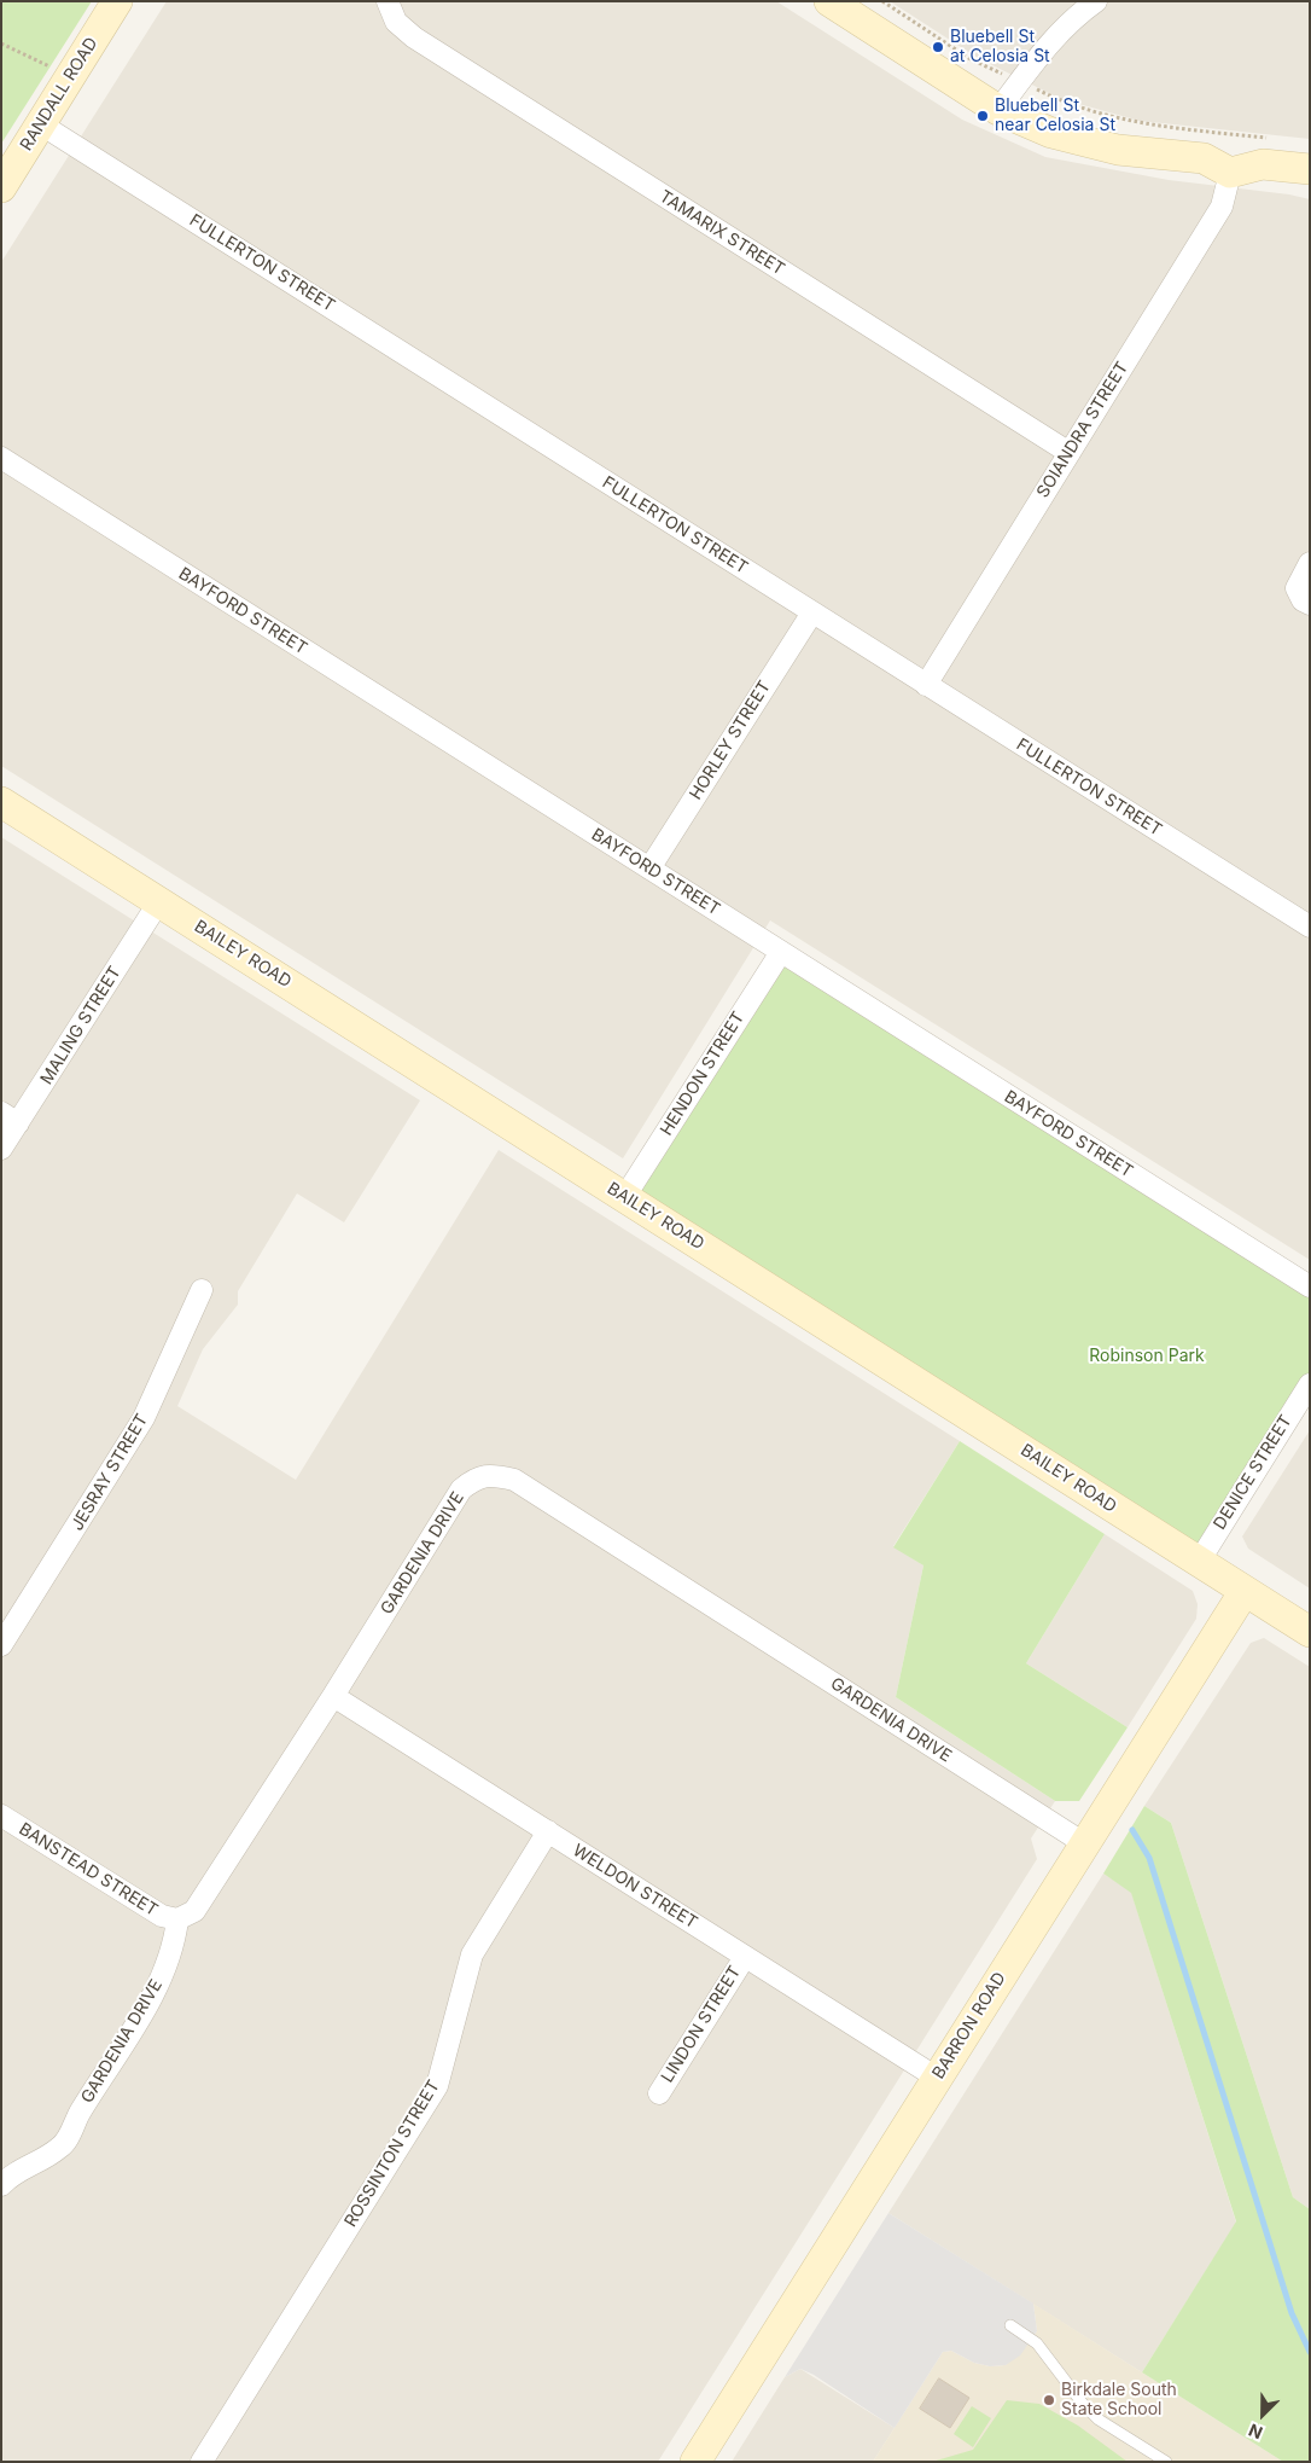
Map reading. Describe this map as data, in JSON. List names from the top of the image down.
{
  "streets": {
    "street": [
      "RANDALL ROAD",
      "TAMARIX STREET",
      "FULLERTON STREET",
      "SOIANDRA STREET",
      "BAYFORD STREET",
      "HORLEY STREET",
      "BAILEY ROAD",
      "MALING STREET",
      "HENDON STREET",
      "JESRAY STREET",
      "DENICE STREET",
      "GARDENIA DRIVE",
      "BANSTEAD STREET",
      "WELDON STREET",
      "LINDON STREET",
      "BARRON ROAD",
      "ROSSINTON STREET"
    ]
  },
  "crossings": [
    ["RANDALL ROAD", "FULLERTON STREET"],
    ["TAMARIX STREET", "SOIANDRA STREET"],
    ["FULLERTON STREET", "SOIANDRA STREET"],
    ["FULLERTON STREET", "HORLEY STREET"],
    ["BAYFORD STREET", "HORLEY STREET"],
    ["BAYFORD STREET", "HENDON STREET"],
    ["BAILEY ROAD", "MALING STREET"],
    ["BAILEY ROAD", "HENDON STREET"],
    ["BAILEY ROAD", "DENICE STREET"],
    ["BAILEY ROAD", "BARRON ROAD"],
    ["GARDENIA DRIVE", "BANSTEAD STREET"],
    ["GARDENIA DRIVE", "WELDON STREET"],
    ["GARDENIA DRIVE", "BARRON ROAD"],
    ["WELDON STREET", "LINDON STREET"],
    ["WELDON STREET", "BARRON ROAD"],
    ["WELDON STREET", "ROSSINTON STREET"]
  ],
  "parks": ["Robinson Park"],
  "places": ["Bluebell St at Celosia St", "Bluebell St near Celosia St", "Birkdale South State School"],
  "north": "bottom left"
}
